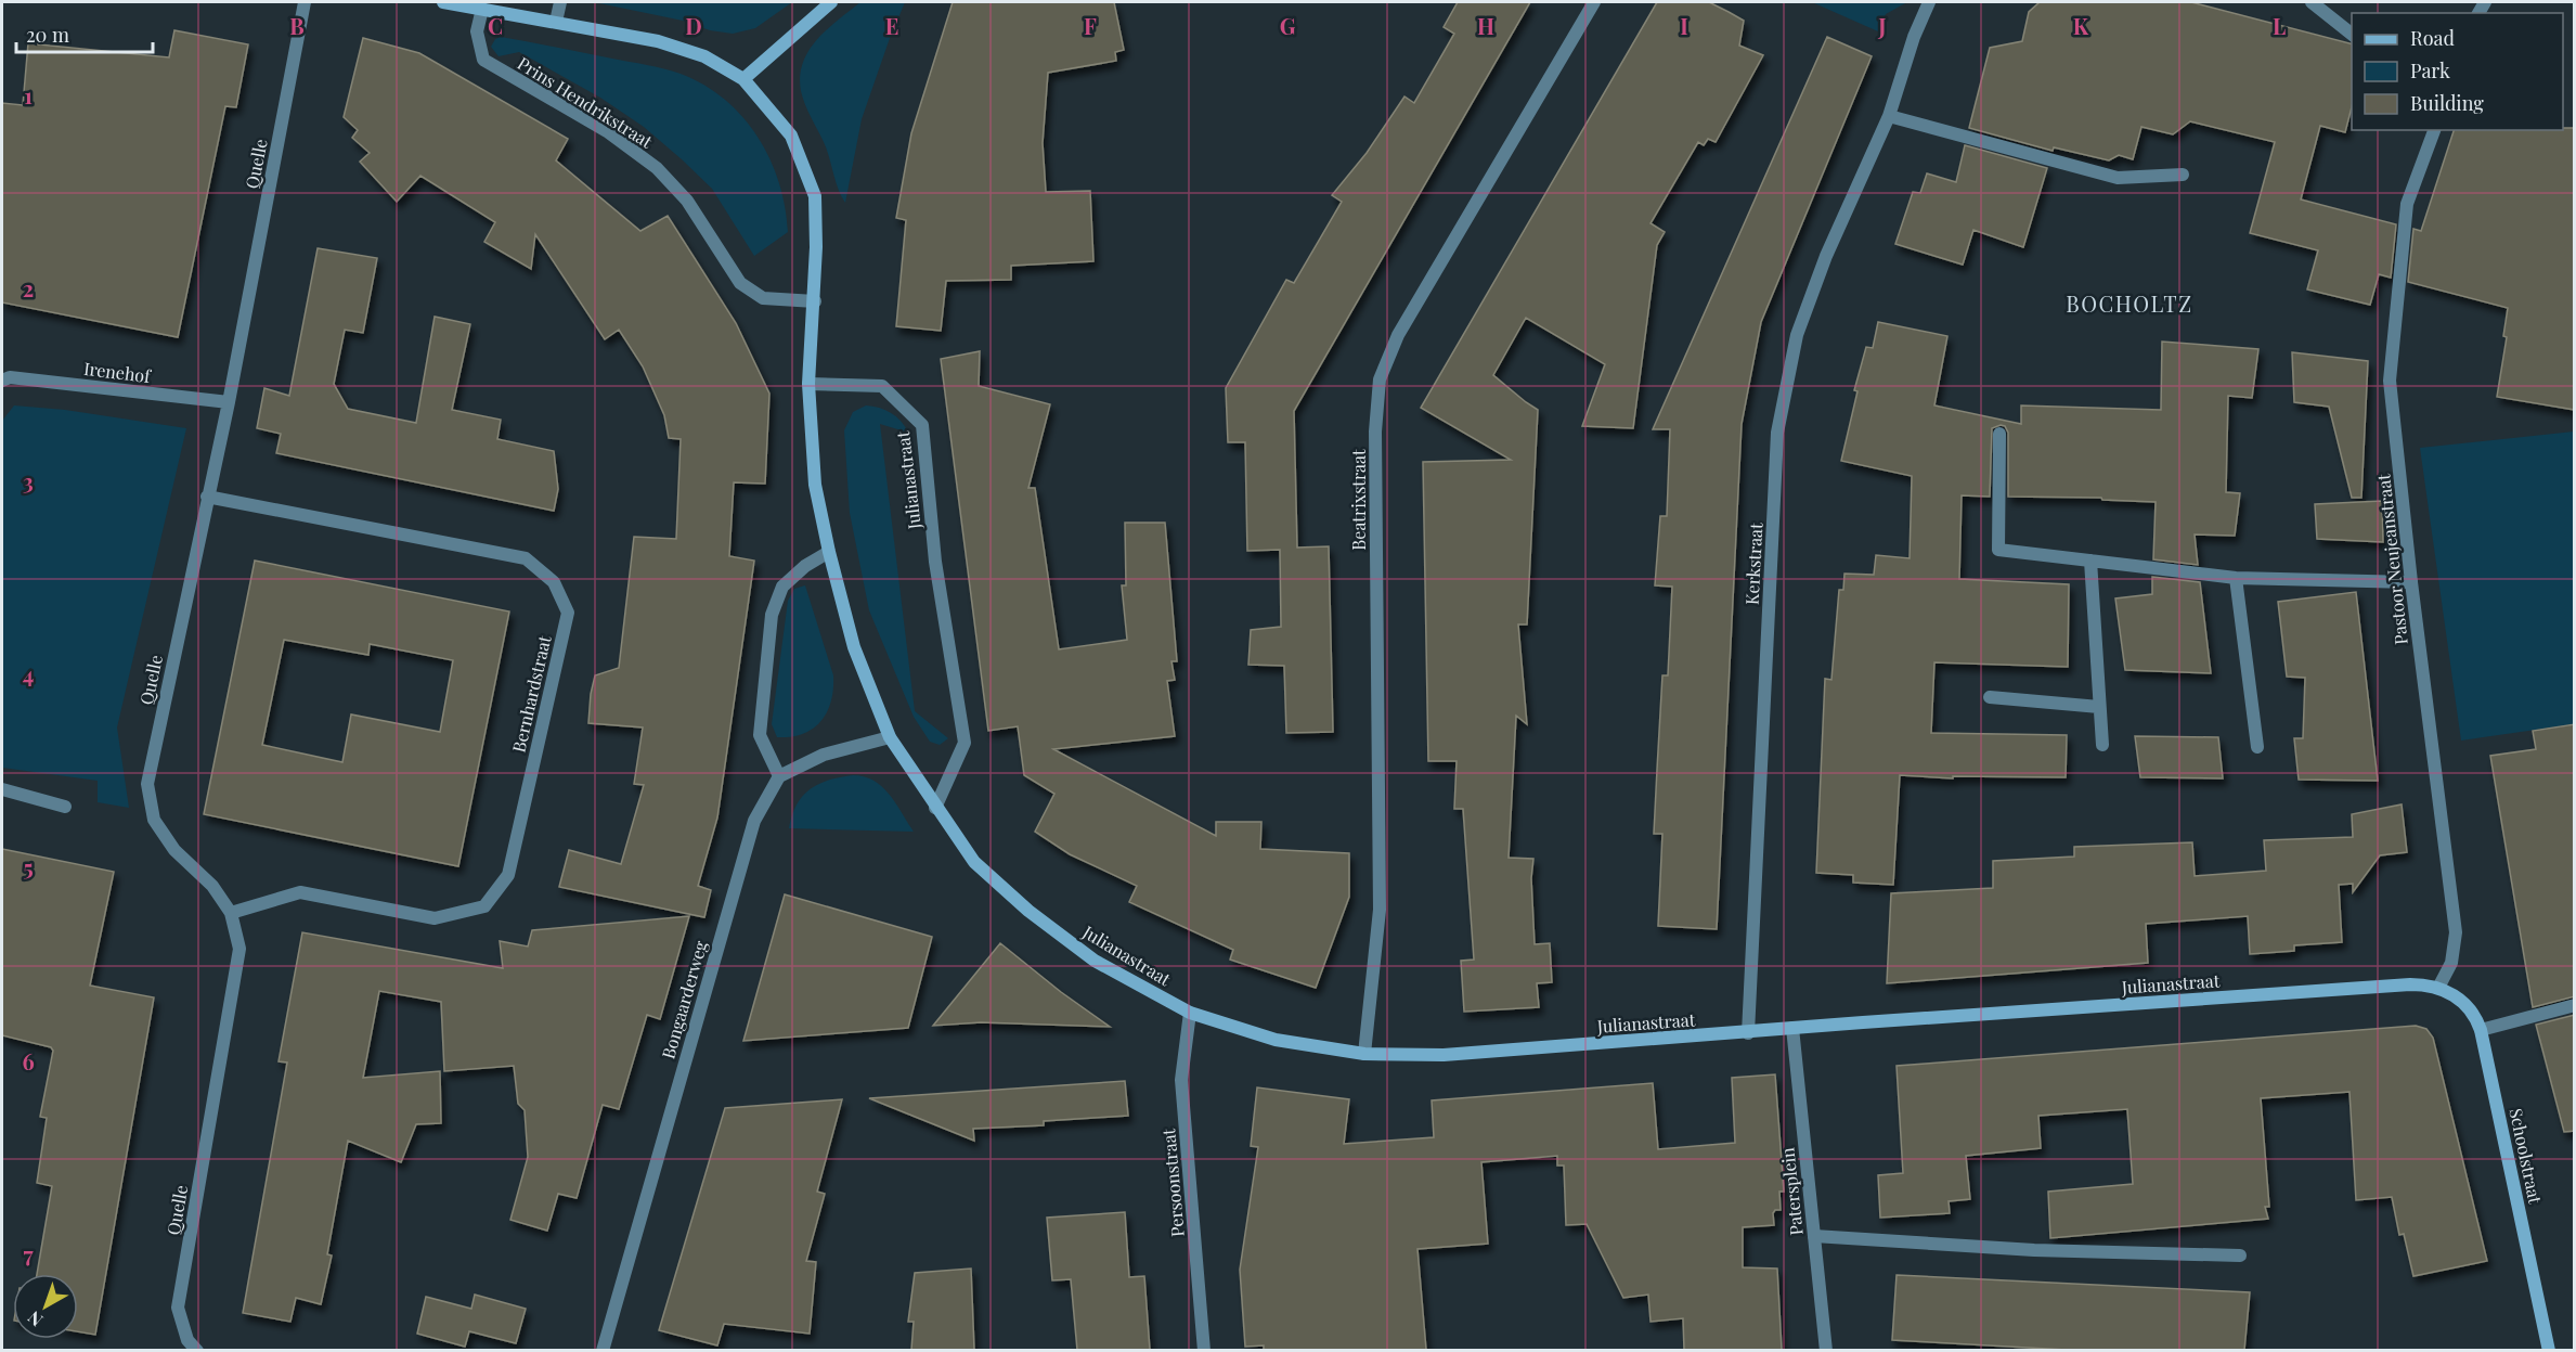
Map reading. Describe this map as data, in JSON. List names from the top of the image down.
{
  "streets": {
    "street": [
      "Prins Hendrikstraat",
      "Quelle",
      "Irenehof",
      "Julianastraat",
      "Beatrixstraat",
      "Pastoor Neujeanstraat",
      "Kerkstraat",
      "Bernhardstraat",
      "Bongaarderweg",
      "Schoolstraat",
      "Persoonstraat",
      "Patersplein"
    ]
  },
  "crossings": [
    ["Prins Hendrikstraat", "Julianastraat"],
    ["Quelle", "Irenehof"],
    ["Quelle", "Bernhardstraat"],
    ["Julianastraat", "Beatrixstraat"],
    ["Julianastraat", "Pastoor Neujeanstraat"],
    ["Julianastraat", "Kerkstraat"],
    ["Julianastraat", "Schoolstraat"],
    ["Julianastraat", "Persoonstraat"],
    ["Julianastraat", "Patersplein"],
    ["Pastoor Neujeanstraat", "Schoolstraat"]
  ],
  "districts": ["BOCHOLTZ"],
  "legend": ["Road", "Park", "Building"],
  "scale_bar": "20 m",
  "north": "bottom left",
  "grid": {
    "columns": [
      "B",
      "C",
      "D",
      "E",
      "F",
      "G",
      "H",
      "I",
      "J",
      "K",
      "L"
    ],
    "rows": [
      "1",
      "2",
      "3",
      "4",
      "5",
      "6",
      "7"
    ]
  }
}
